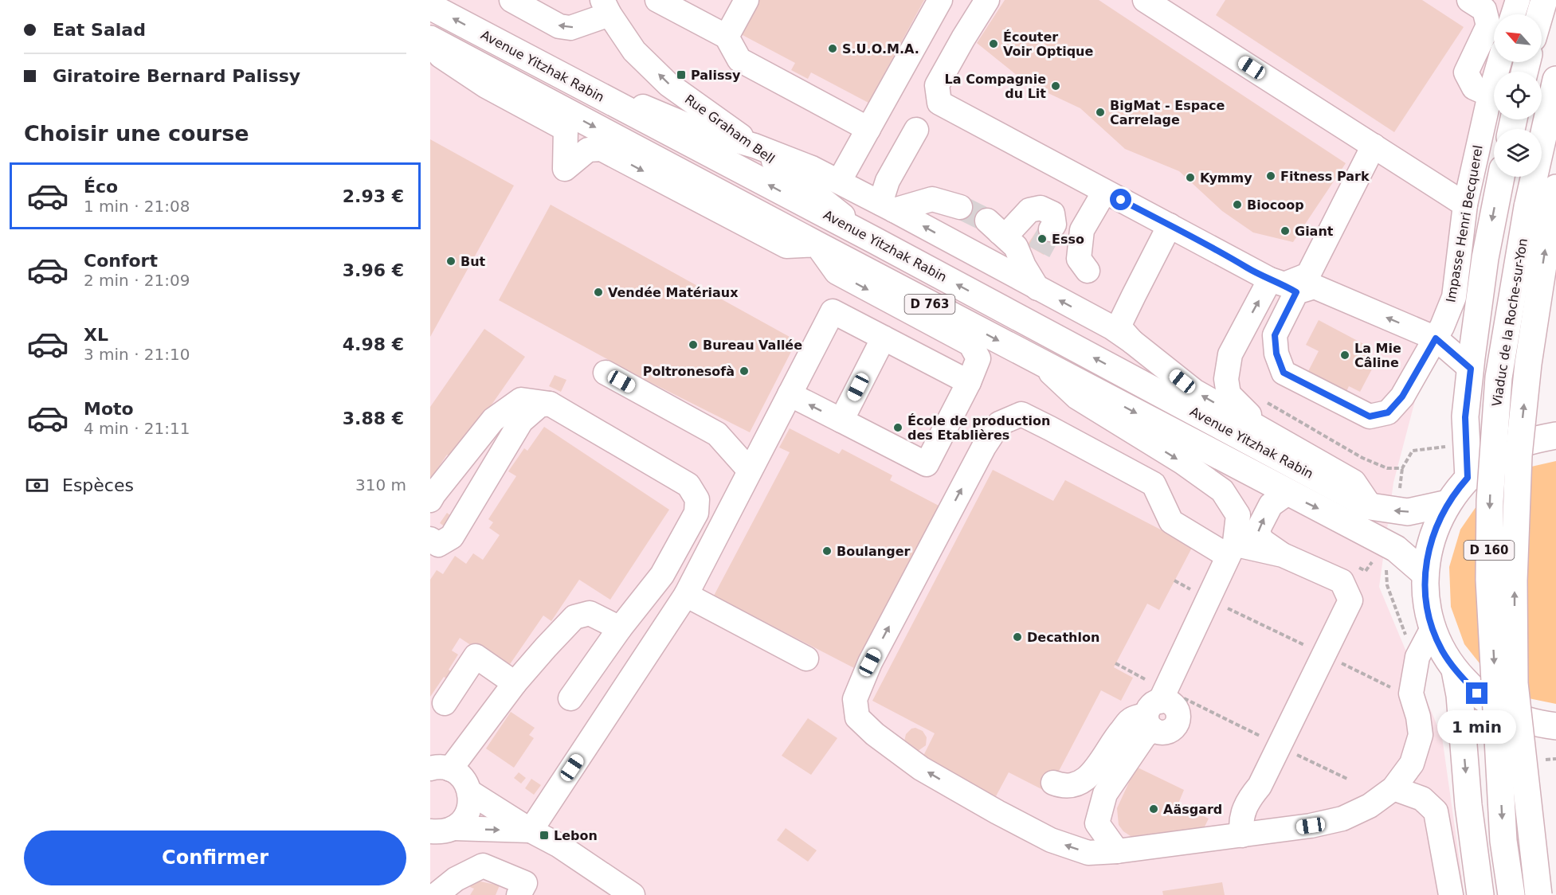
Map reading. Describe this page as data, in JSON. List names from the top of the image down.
{
  "streets": {
    "main road": [
      "Avenue Yitzhak Rabin",
      "D 763",
      "Viaduc de la Roche-sur-Yon",
      "D 160"
    ],
    "street": ["Rue Graham Bell", "Impasse Henri Becquerel"]
  },
  "crossings": [
    ["Avenue Yitzhak Rabin", "Rue Graham Bell"],
    ["Viaduc de la Roche-sur-Yon", "D 160"]
  ],
  "places": {
    "other": [
      "Écouter Voir Optique",
      "S.U.O.M.A.",
      "La Compagnie du Lit",
      "BigMat - Espace Carrelage",
      "Fitness Park",
      "Kymmy",
      "Biocoop",
      "Giant",
      "Esso",
      "But",
      "Vendée Matériaux",
      "Bureau Vallée",
      "La Mie Câline",
      "Poltronesofà",
      "École de production des Etablières",
      "Boulanger",
      "Decathlon",
      "Aäsgard"
    ],
    "transit": ["Palissy", "Lebon"]
  },
  "north": "top left",
  "page": {
    "banner": ["Eat Salad", "Giratoire Bernard Palissy"],
    "heading": "Choisir une course",
    "list": [
      {
        "name": "Éco",
        "note": "1 min · 21:08",
        "value": "2.93 €"
      },
      {
        "name": "Confort",
        "note": "2 min · 21:09",
        "value": "3.96 €"
      },
      {
        "name": "XL",
        "note": "3 min · 21:10",
        "value": "4.98 €"
      },
      {
        "name": "Moto",
        "note": "4 min · 21:11",
        "value": "3.88 €"
      }
    ],
    "pay": ["Espèces", "310 m"],
    "bubble": "1 min",
    "buttons": "Confirmer"
  }
}
